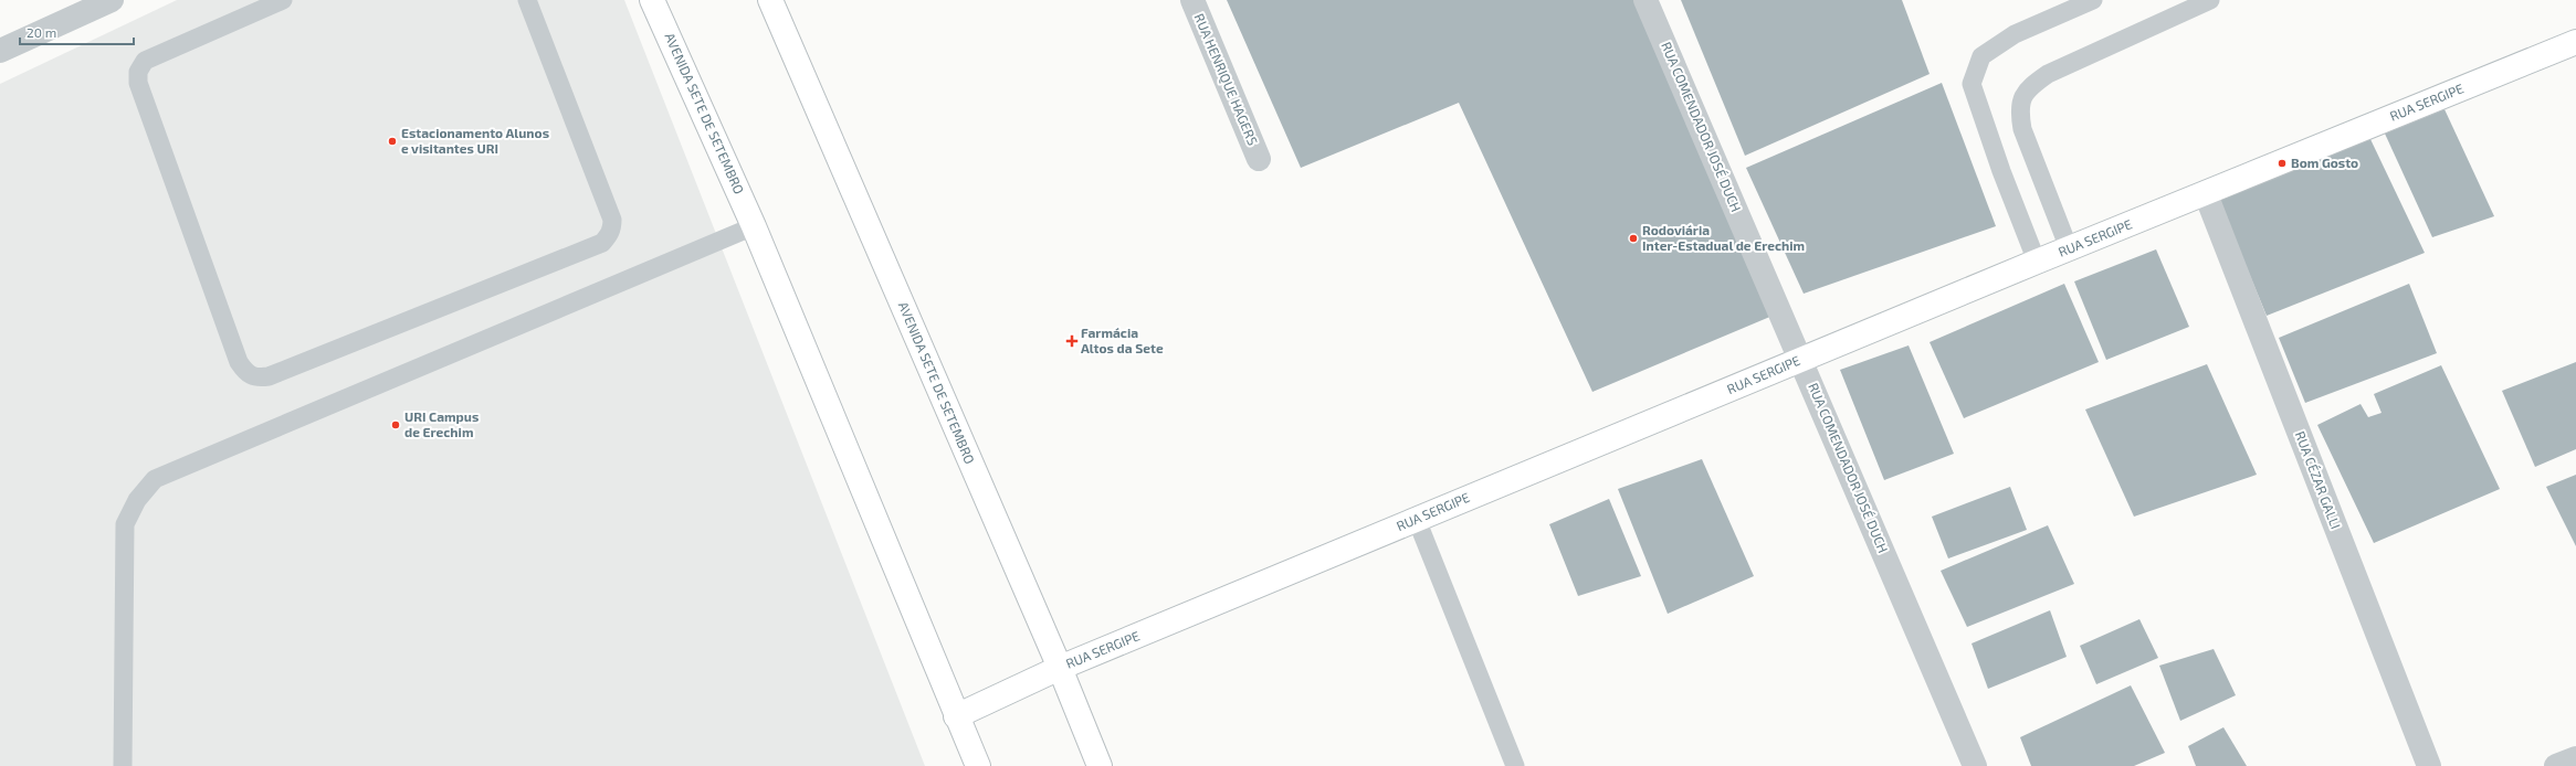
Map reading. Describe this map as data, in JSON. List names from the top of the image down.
{
  "streets": {
    "main road": ["RUA SERGIPE", "AVENIDA SETE DE SETEMBRO"],
    "street": ["RUA HENRIQUE HAGERS", "RUA COMENDADOR JOSÉ DUCH", "RUA CÉZAR GALLI"]
  },
  "crossings": [
    ["RUA SERGIPE", "AVENIDA SETE DE SETEMBRO"],
    ["RUA SERGIPE", "RUA COMENDADOR JOSÉ DUCH"],
    ["RUA SERGIPE", "RUA CÉZAR GALLI"]
  ],
  "places": {
    "other": [
      "Estacionamento Alunos e visitantes URI",
      "Bom Gosto",
      "Rodoviária Inter-Estadual de Erechim",
      "URI Campus de Erechim"
    ],
    "health": ["Farmácia Altos da Sete"]
  },
  "scale_bar": "20 m"
}
